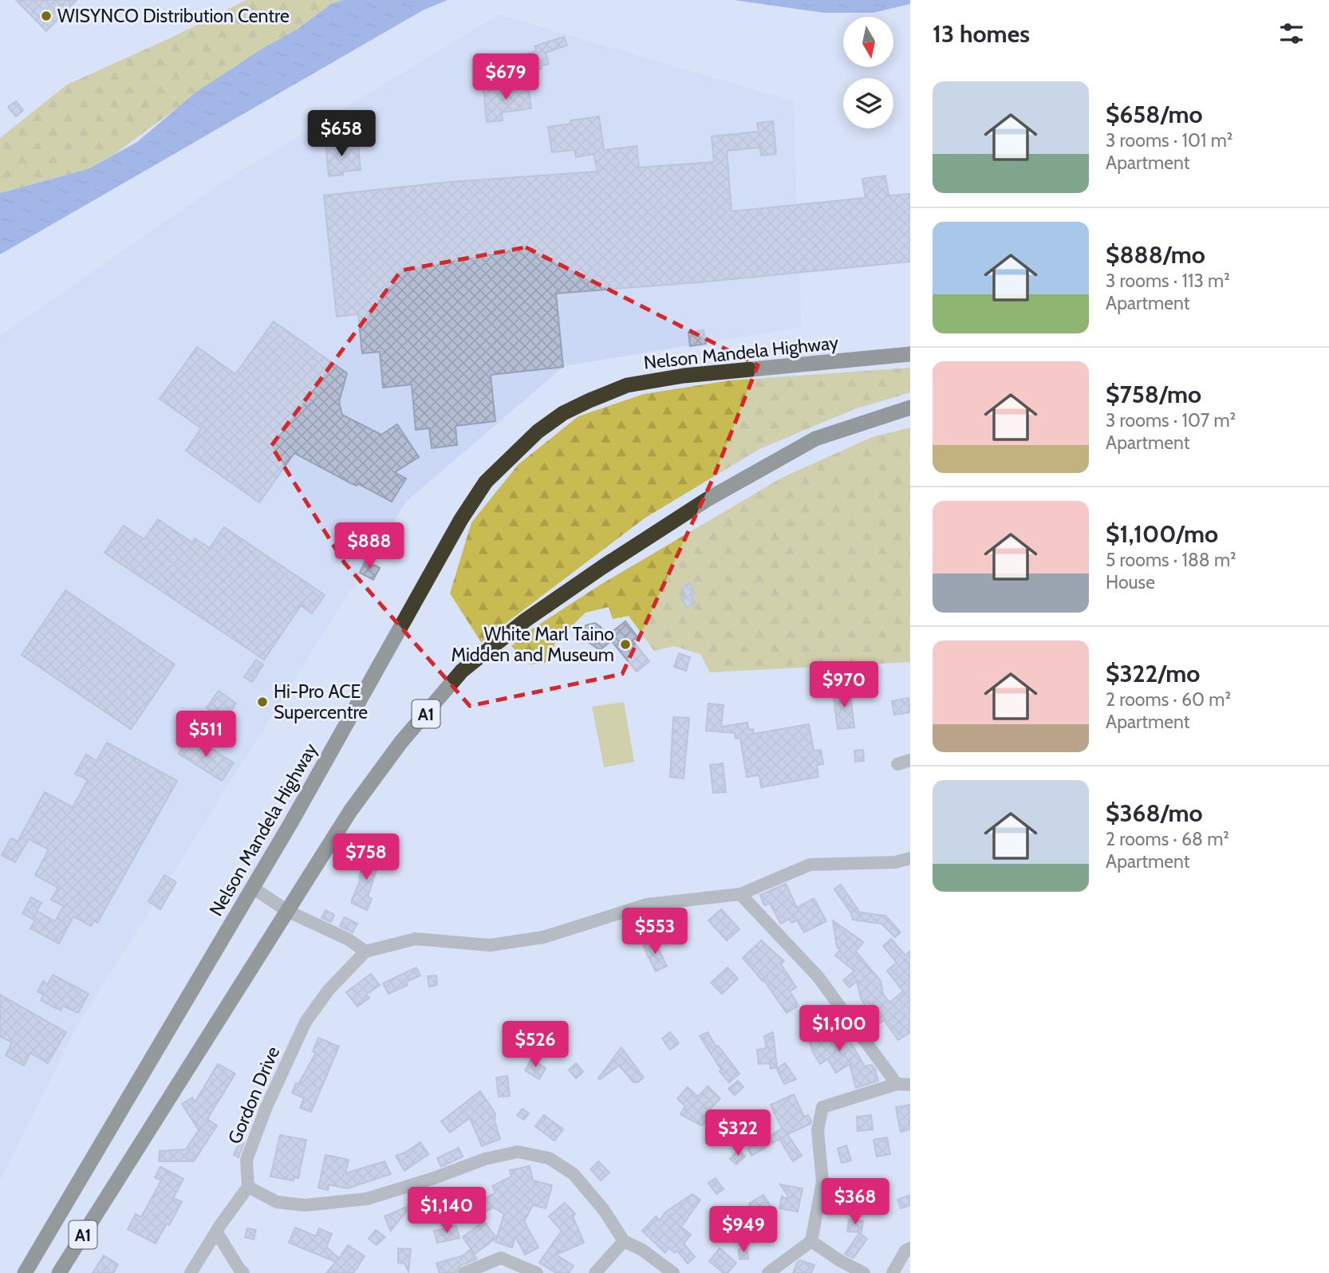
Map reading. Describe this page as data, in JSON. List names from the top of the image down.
{
  "streets": {
    "highway": ["Nelson Mandela Highway", "A1"],
    "street": ["Gordon Drive"]
  },
  "places": ["WISYNCO Distribution Centre", "White Marl Taino Midden and Museum", "Hi-Pro ACE Supercentre"],
  "north": "bottom",
  "page": {
    "heading": "13 homes",
    "price": [
      "$679",
      "$658",
      "$888",
      "$970",
      "$511",
      "$758",
      "$553",
      "$1,100",
      "$526",
      "$322",
      "$368",
      "$1,140",
      "$949"
    ],
    "list": [
      {
        "name": "$658/mo",
        "note": "3 rooms · 101 m² · Apartment"
      },
      {
        "name": "$888/mo",
        "note": "3 rooms · 113 m² · Apartment"
      },
      {
        "name": "$758/mo",
        "note": "3 rooms · 107 m² · Apartment"
      },
      {
        "name": "$1,100/mo",
        "note": "5 rooms · 188 m² · House"
      },
      {
        "name": "$322/mo",
        "note": "2 rooms · 60 m² · Apartment"
      },
      {
        "name": "$368/mo",
        "note": "2 rooms · 68 m² · Apartment"
      }
    ]
  }
}
